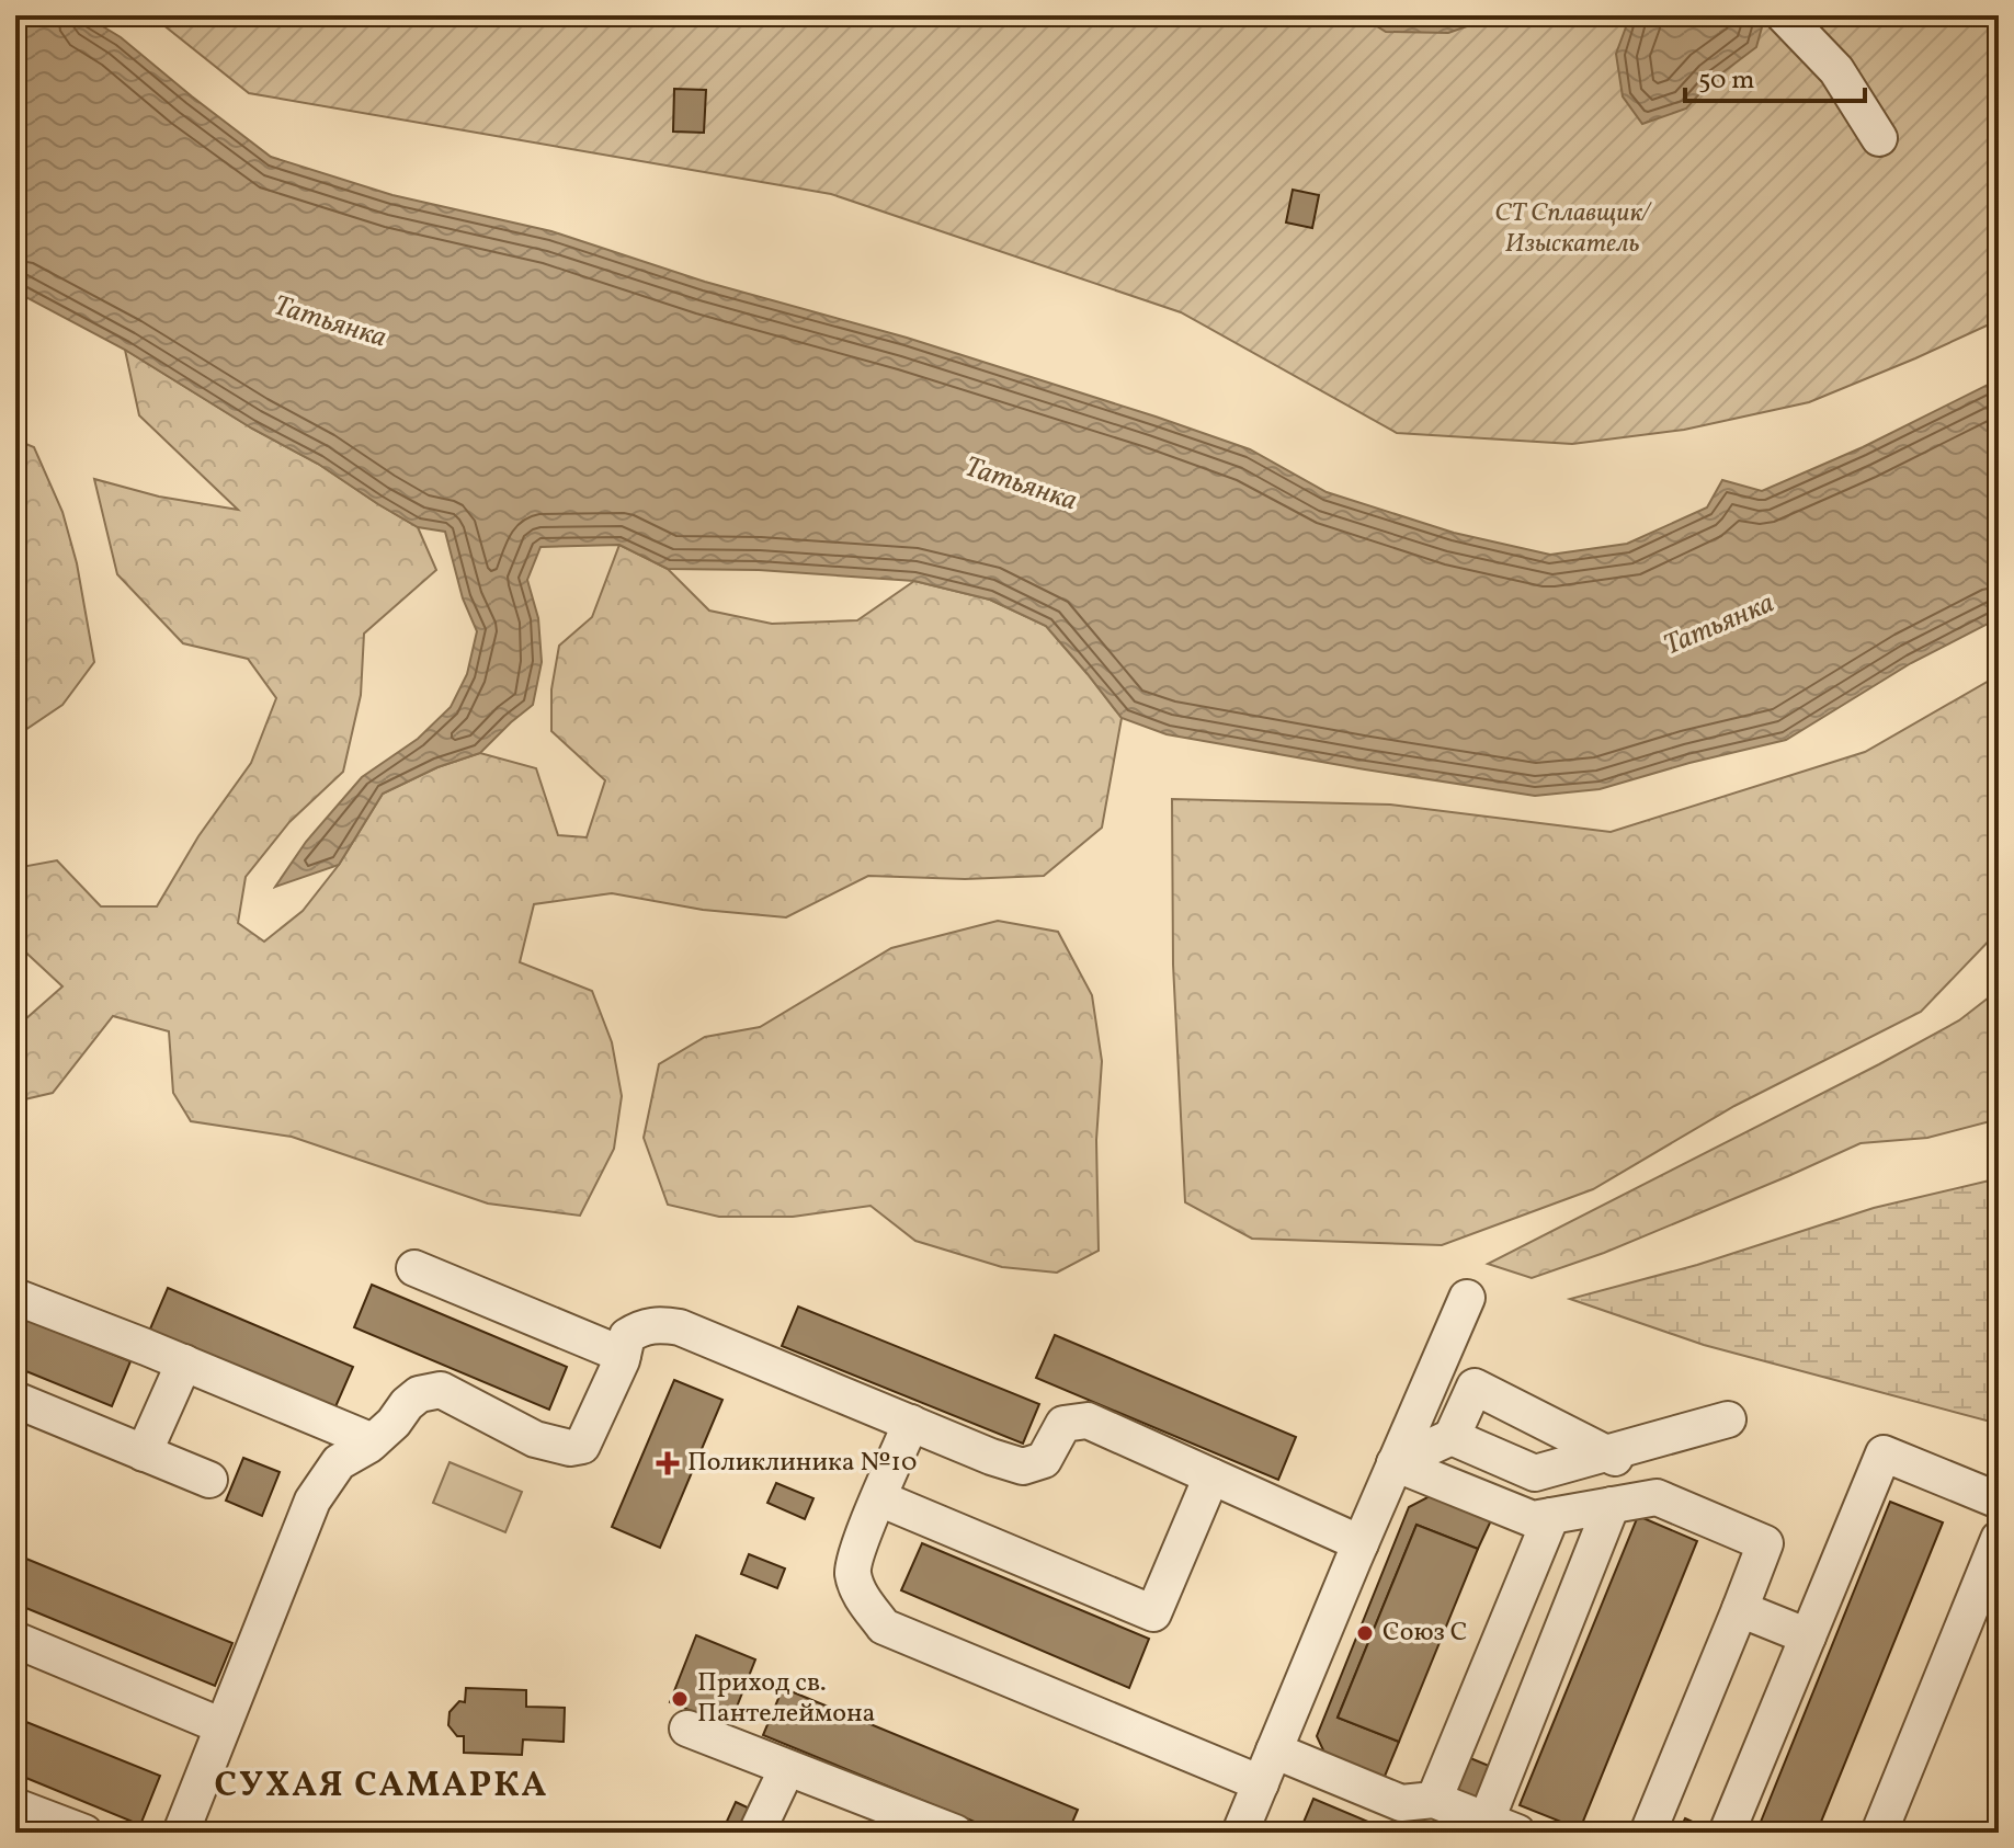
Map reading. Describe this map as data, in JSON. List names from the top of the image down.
{
  "districts": ["СУХАЯ САМАРКА"],
  "water": ["Татьянка"],
  "parks": ["СТ Сплавщик/ Изыскатель"],
  "places": {
    "health": ["Поликлиника №10"],
    "other": ["Союз С", "Приход св. Пантелеймона"]
  },
  "scale_bar": "50 m"
}
